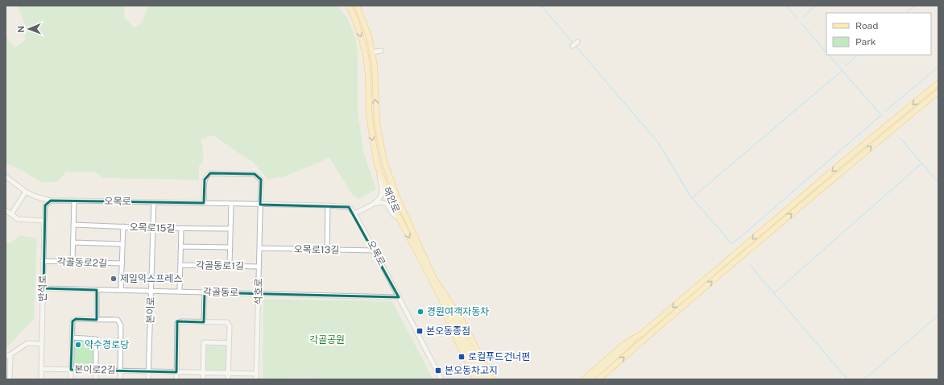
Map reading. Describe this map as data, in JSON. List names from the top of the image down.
{
  "streets": {
    "main road": ["해안로"],
    "street": [
      "오목로",
      "오목로15길",
      "오목로13길",
      "각골동로2길",
      "각골동로1길",
      "반석로",
      "석호로",
      "각골동로",
      "본이로",
      "본이로2길"
    ]
  },
  "crossings": [
    ["오목로", "오목로13길"],
    ["오목로", "반석로"],
    ["오목로", "석호로"],
    ["오목로", "각골동로"],
    ["오목로", "본이로"],
    ["오목로15길", "본이로"],
    ["오목로13길", "석호로"],
    ["각골동로2길", "반석로"],
    ["각골동로1길", "석호로"],
    ["반석로", "각골동로"],
    ["반석로", "본이로2길"],
    ["석호로", "각골동로"],
    ["석호로", "본이로2길"],
    ["각골동로", "본이로"],
    ["본이로", "본이로2길"]
  ],
  "parks": ["각골공원"],
  "places": {
    "other": ["제일익스프레스", "경원여객자동차", "약수경로당"],
    "transit": ["본오동종점", "로컬푸드건너편", "본오동차고지"]
  },
  "legend": ["Road", "Park"],
  "north": "left"
}
